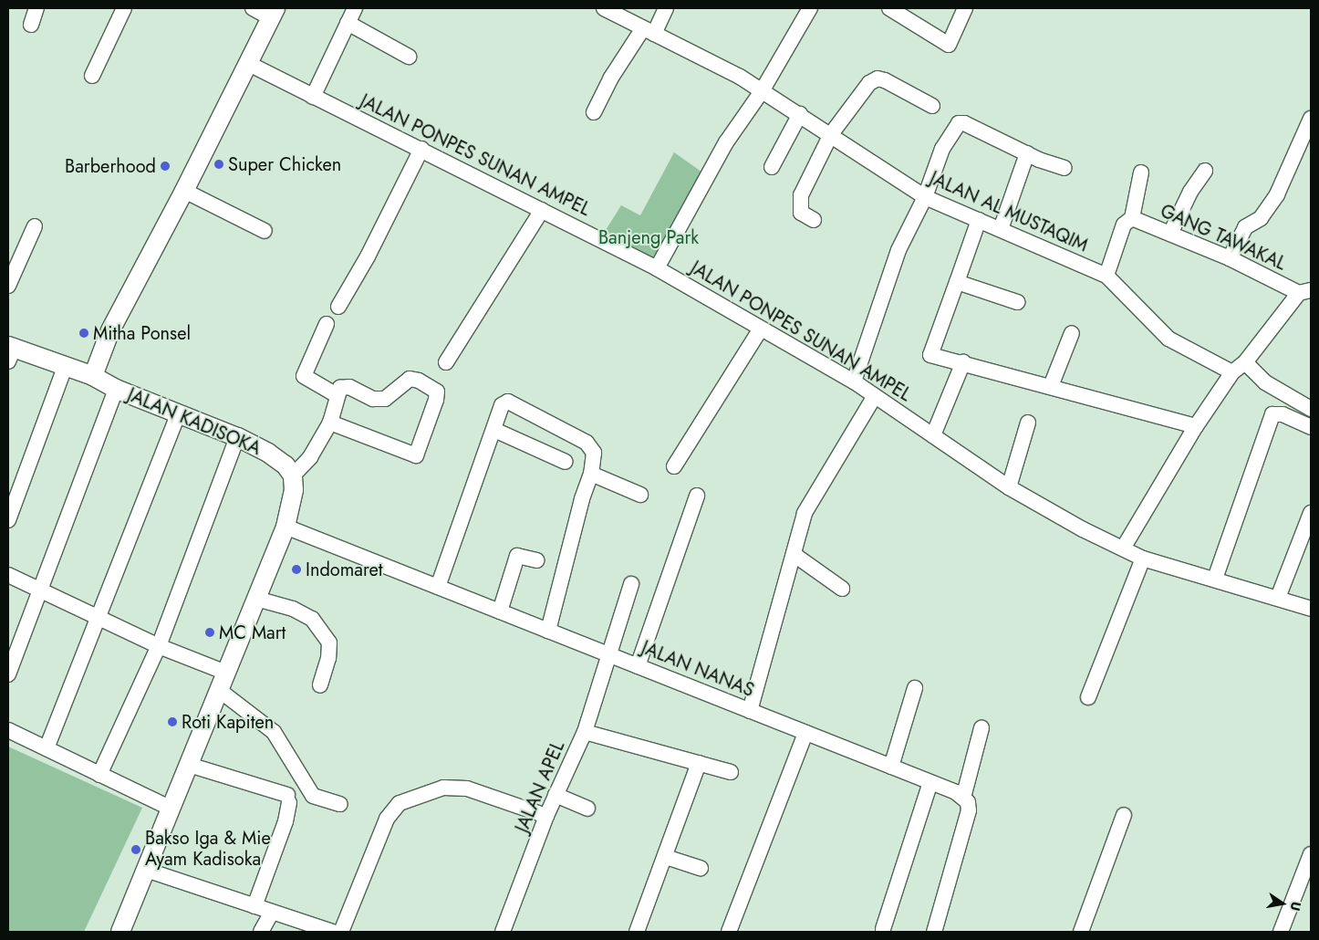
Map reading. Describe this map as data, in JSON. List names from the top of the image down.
{
  "streets": {
    "street": [
      "JALAN PONPES SUNAN AMPEL",
      "JALAN AL MUSTAQIM",
      "GANG TAWAKAL",
      "JALAN KADISOKA",
      "JALAN NANAS",
      "JALAN APEL"
    ]
  },
  "crossings": [
    ["JALAN NANAS", "JALAN APEL"]
  ],
  "parks": ["Banjeng Park"],
  "places": [
    "Super Chicken",
    "Barberhood",
    "Mitha Ponsel",
    "Indomaret",
    "MC Mart",
    "Roti Kapiten",
    "Bakso Iga & Mie Ayam Kadisoka"
  ],
  "north": "right"
}
